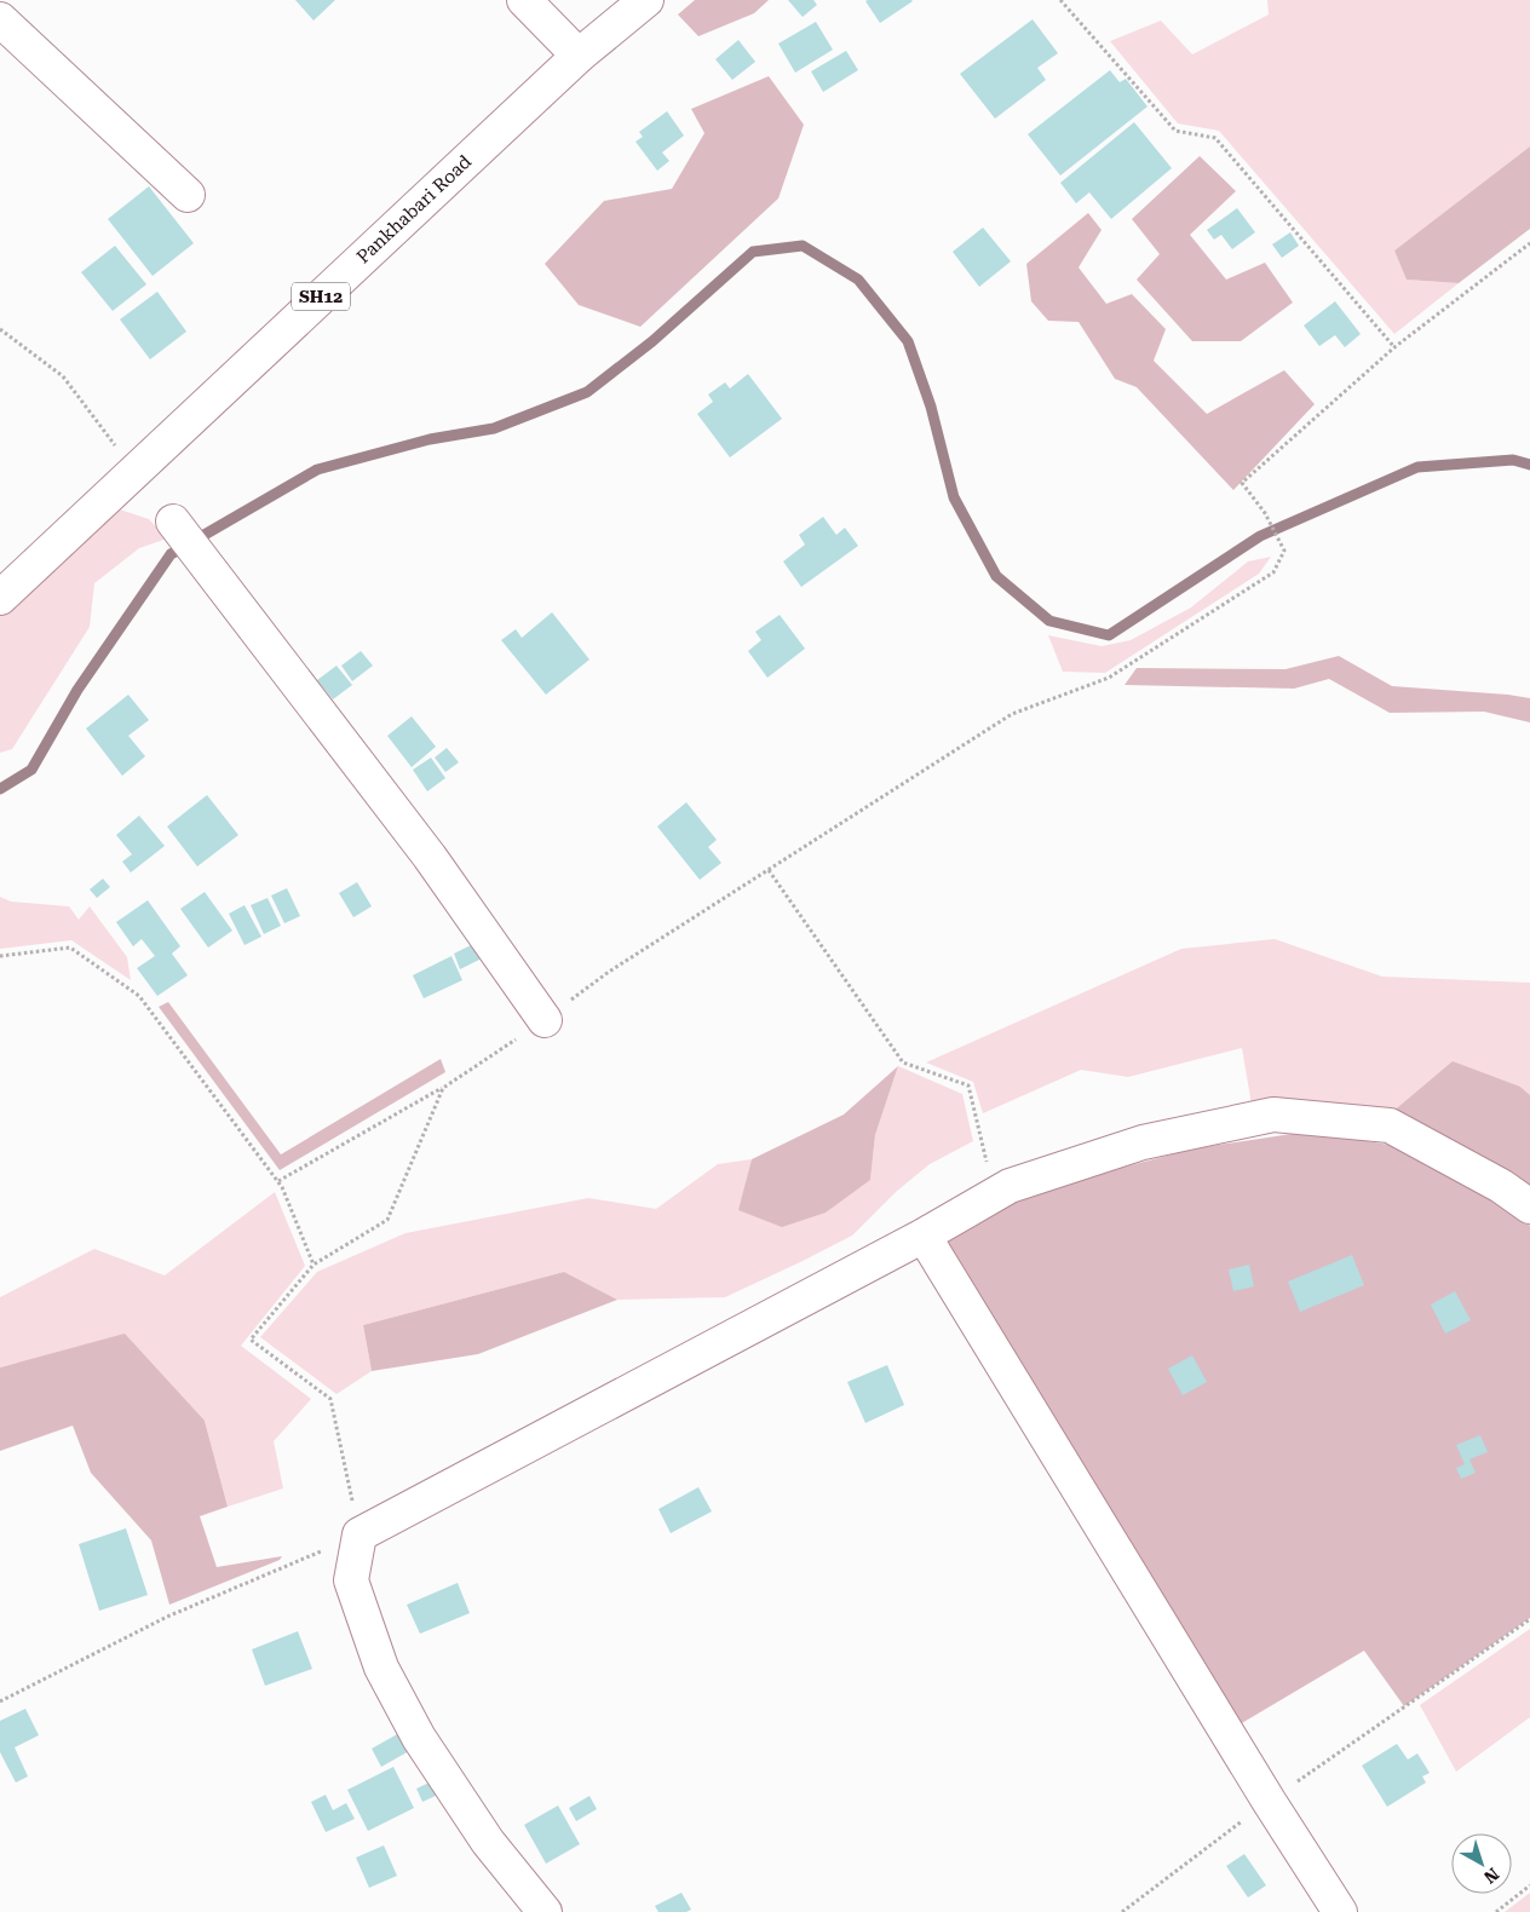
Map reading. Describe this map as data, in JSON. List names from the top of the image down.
{
  "streets": {
    "street": ["Pankhabari Road", "SH12"]
  },
  "north": "bottom right"
}
